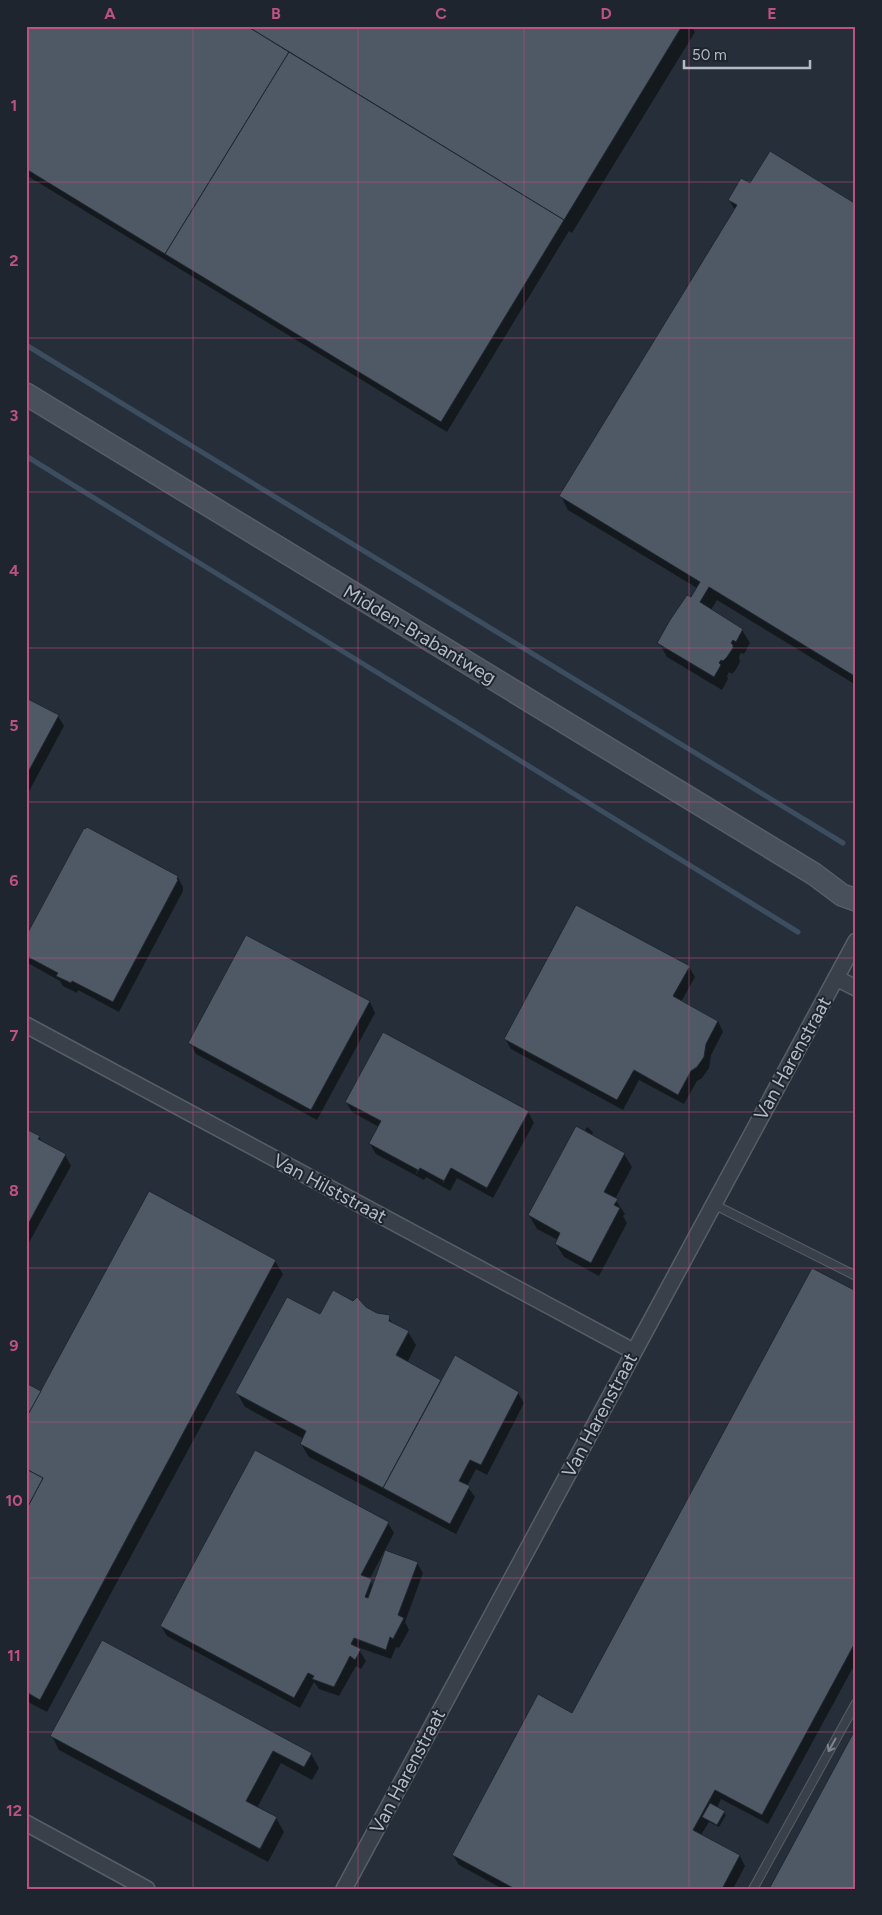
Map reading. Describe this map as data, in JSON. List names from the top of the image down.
{
  "streets": {
    "street": ["Midden-Brabantweg", "Van Harenstraat", "Van Hilststraat"]
  },
  "crossings": [
    ["Van Harenstraat", "Van Hilststraat"]
  ],
  "scale_bar": "50 m",
  "grid": {
    "columns": [
      "A",
      "B",
      "C",
      "D",
      "E"
    ],
    "rows": [
      "1",
      "2",
      "3",
      "4",
      "5",
      "6",
      "7",
      "8",
      "9",
      "10",
      "11",
      "12"
    ]
  }
}
